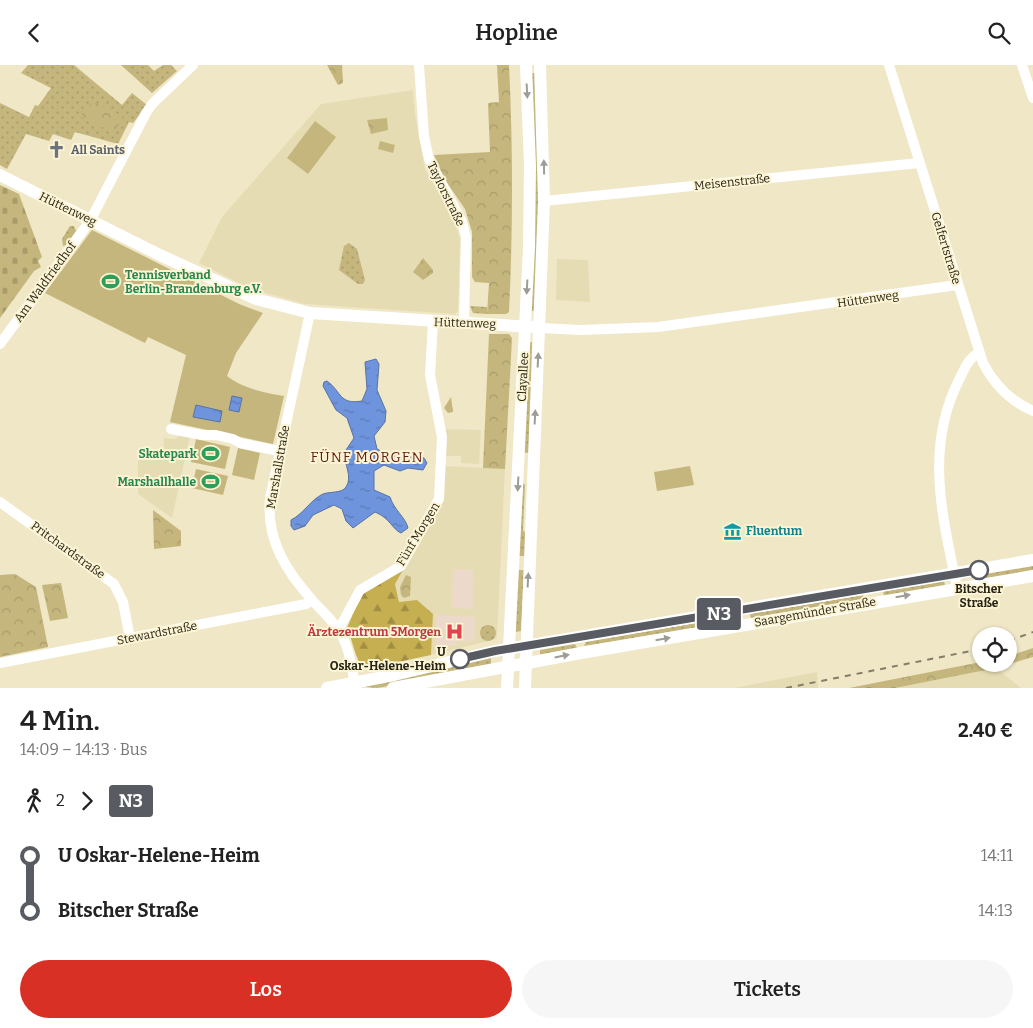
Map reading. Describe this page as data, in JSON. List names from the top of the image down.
{
  "streets": {
    "main road": ["Hüttenweg", "Clayallee", "Saargemünder Straße"],
    "street": [
      "Meisenstraße",
      "Taylorstraße",
      "Gelfertstraße",
      "Am Waldfriedhof",
      "Marshallstraße",
      "Fünf Morgen",
      "Pritchardstraße",
      "Stewardstraße"
    ]
  },
  "crossings": [
    ["Meisenstraße", "Gelfertstraße"],
    ["Meisenstraße", "Clayallee"],
    ["Taylorstraße", "Hüttenweg"],
    ["Hüttenweg", "Gelfertstraße"],
    ["Hüttenweg", "Am Waldfriedhof"],
    ["Hüttenweg", "Clayallee"],
    ["Hüttenweg", "Marshallstraße"],
    ["Hüttenweg", "Fünf Morgen"],
    ["Clayallee", "Saargemünder Straße"],
    ["Marshallstraße", "Fünf Morgen"],
    ["Marshallstraße", "Saargemünder Straße"],
    ["Marshallstraße", "Stewardstraße"],
    ["Pritchardstraße", "Stewardstraße"]
  ],
  "districts": ["FÜNF MORGEN"],
  "places": {
    "church": ["All Saints"],
    "sports": ["Tennisverband Berlin-Brandenburg e.V.", "Skatepark", "Marshallhalle"],
    "museum": ["Fluentum"],
    "other": ["Bitscher Straße", "U Oskar-Helene-Heim"],
    "hospital": ["Ärztezentrum 5Morgen"]
  },
  "lines": ["bus line N3"],
  "page": {
    "header": "Hopline",
    "on_map": "N3",
    "heading": ["4 Min.", "14:09 – 14:13 · Bus", "2.40 €"],
    "legs": ["2", "N3"],
    "list": [
      {
        "name": "U Oskar-Helene-Heim",
        "value": "14:11"
      },
      {
        "name": "Bitscher Straße",
        "value": "14:13"
      }
    ],
    "buttons": ["Los", "Tickets"]
  }
}
